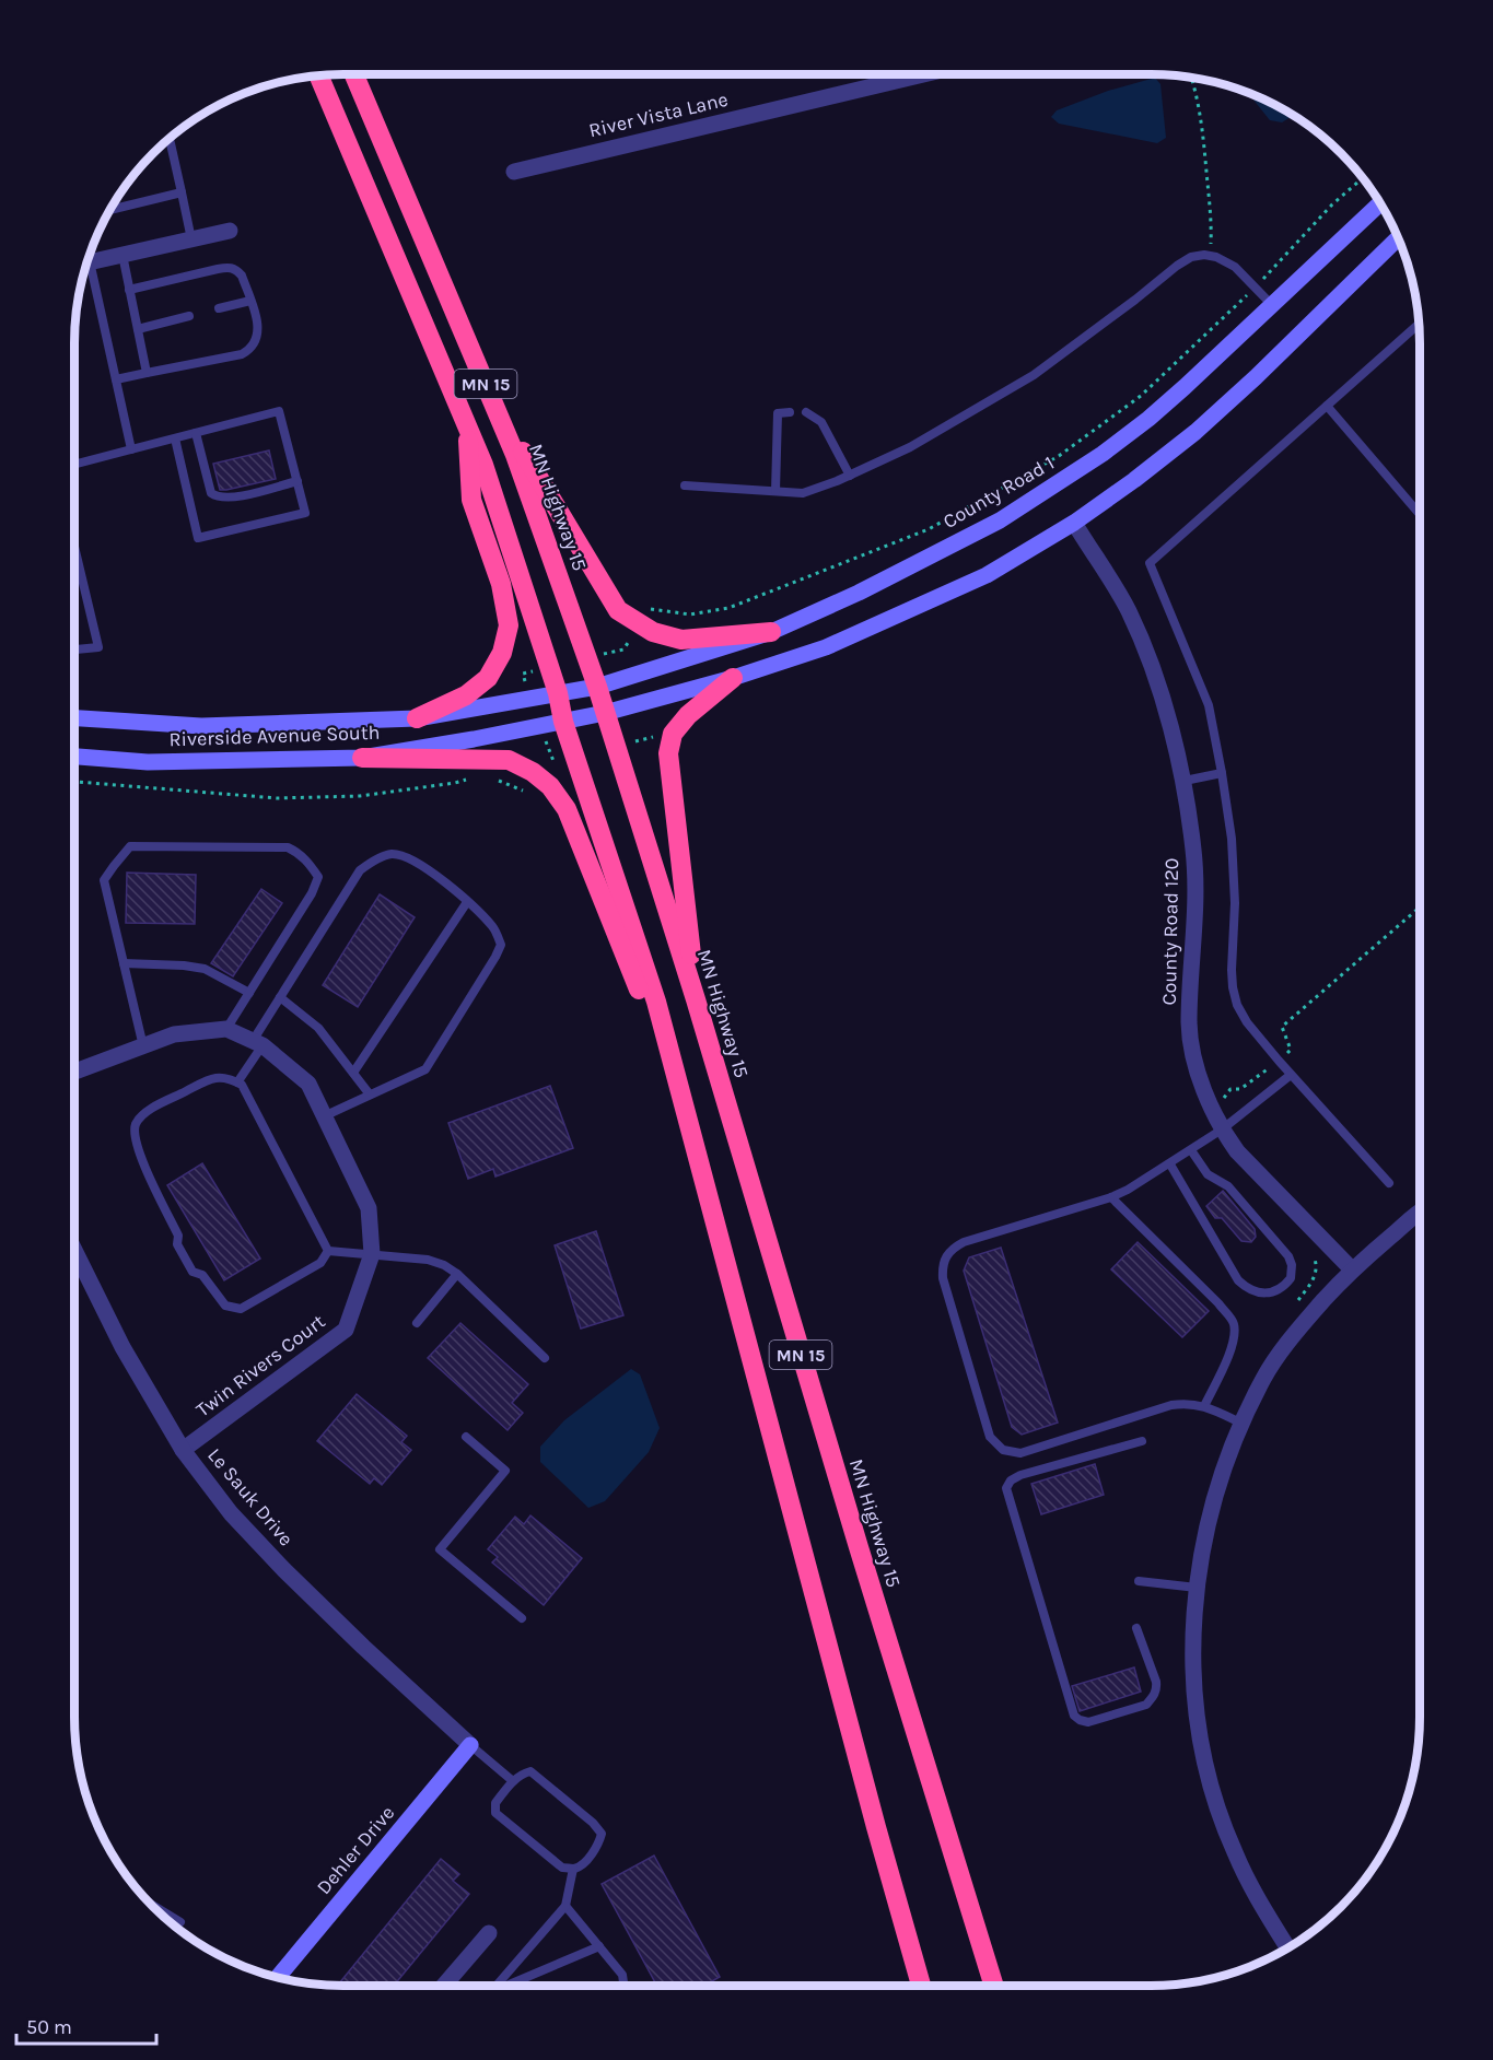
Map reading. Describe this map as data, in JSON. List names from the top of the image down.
{
  "streets": {
    "highway": ["MN 15", "MN Highway 15"],
    "street": [
      "River Vista Lane",
      "County Road 1",
      "Riverside Avenue South",
      "County Road 120",
      "Twin Rivers Court",
      "Le Sauk Drive",
      "Dehler Drive"
    ]
  },
  "crossings": [
    ["MN 15", "County Road 1"],
    ["MN 15", "Riverside Avenue South"],
    ["County Road 1", "MN Highway 15"],
    ["County Road 1", "Riverside Avenue South"],
    ["MN Highway 15", "Riverside Avenue South"],
    ["Twin Rivers Court", "Le Sauk Drive"],
    ["Le Sauk Drive", "Dehler Drive"]
  ],
  "scale_bar": "50 m"
}
